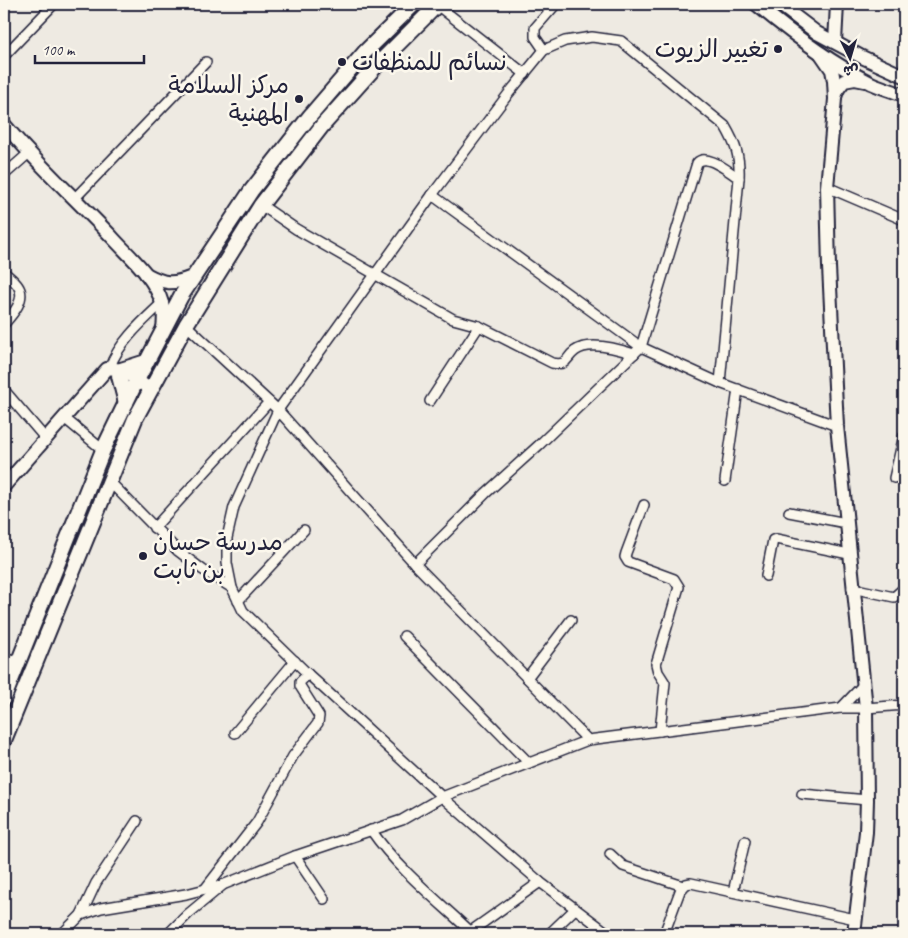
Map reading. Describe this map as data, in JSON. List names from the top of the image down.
{
  "places": [
    "تغيير الزيوت",
    "نسائم للمنظفات",
    "مركز السلامة المهنية",
    "مدرسة حسان بن ثابت"
  ],
  "scale_bar": "100 m",
  "north": "bottom"
}
